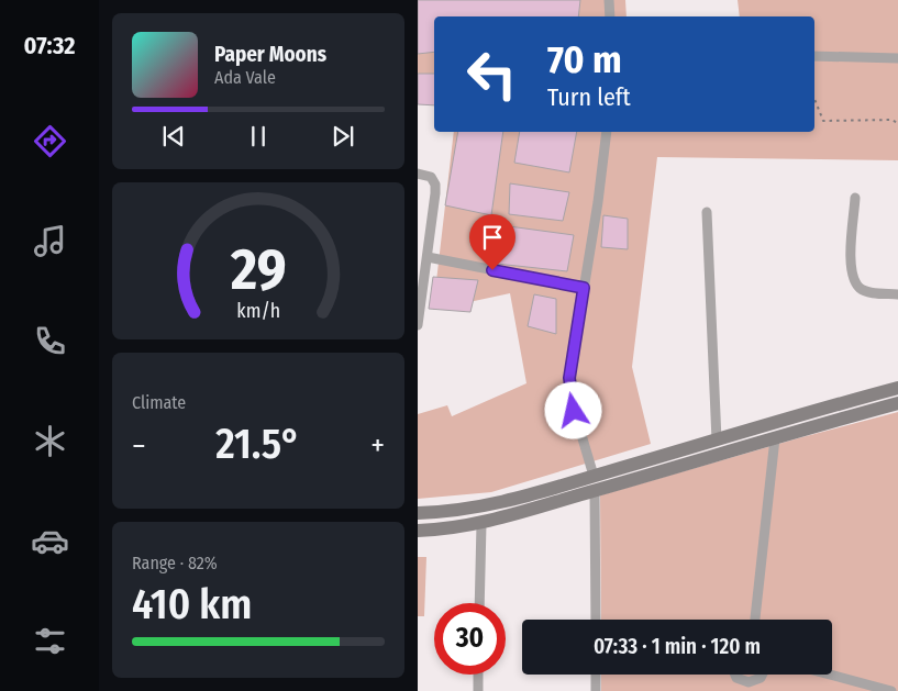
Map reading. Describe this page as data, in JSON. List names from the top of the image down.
{
  "page": {
    "tabs": "07:32",
    "turn": ["70 m", "Turn left"],
    "song": ["Paper Moons", "Ada Vale"],
    "tile": [
      "Climate",
      ["Range · 82%", "410 km"]
    ],
    "heat": ["−", "21.5°", "+"],
    "limit": "30",
    "trip": "07:33 · 1 min · 120 m",
    "gauge": ["29", "km/h"]
  }
}
